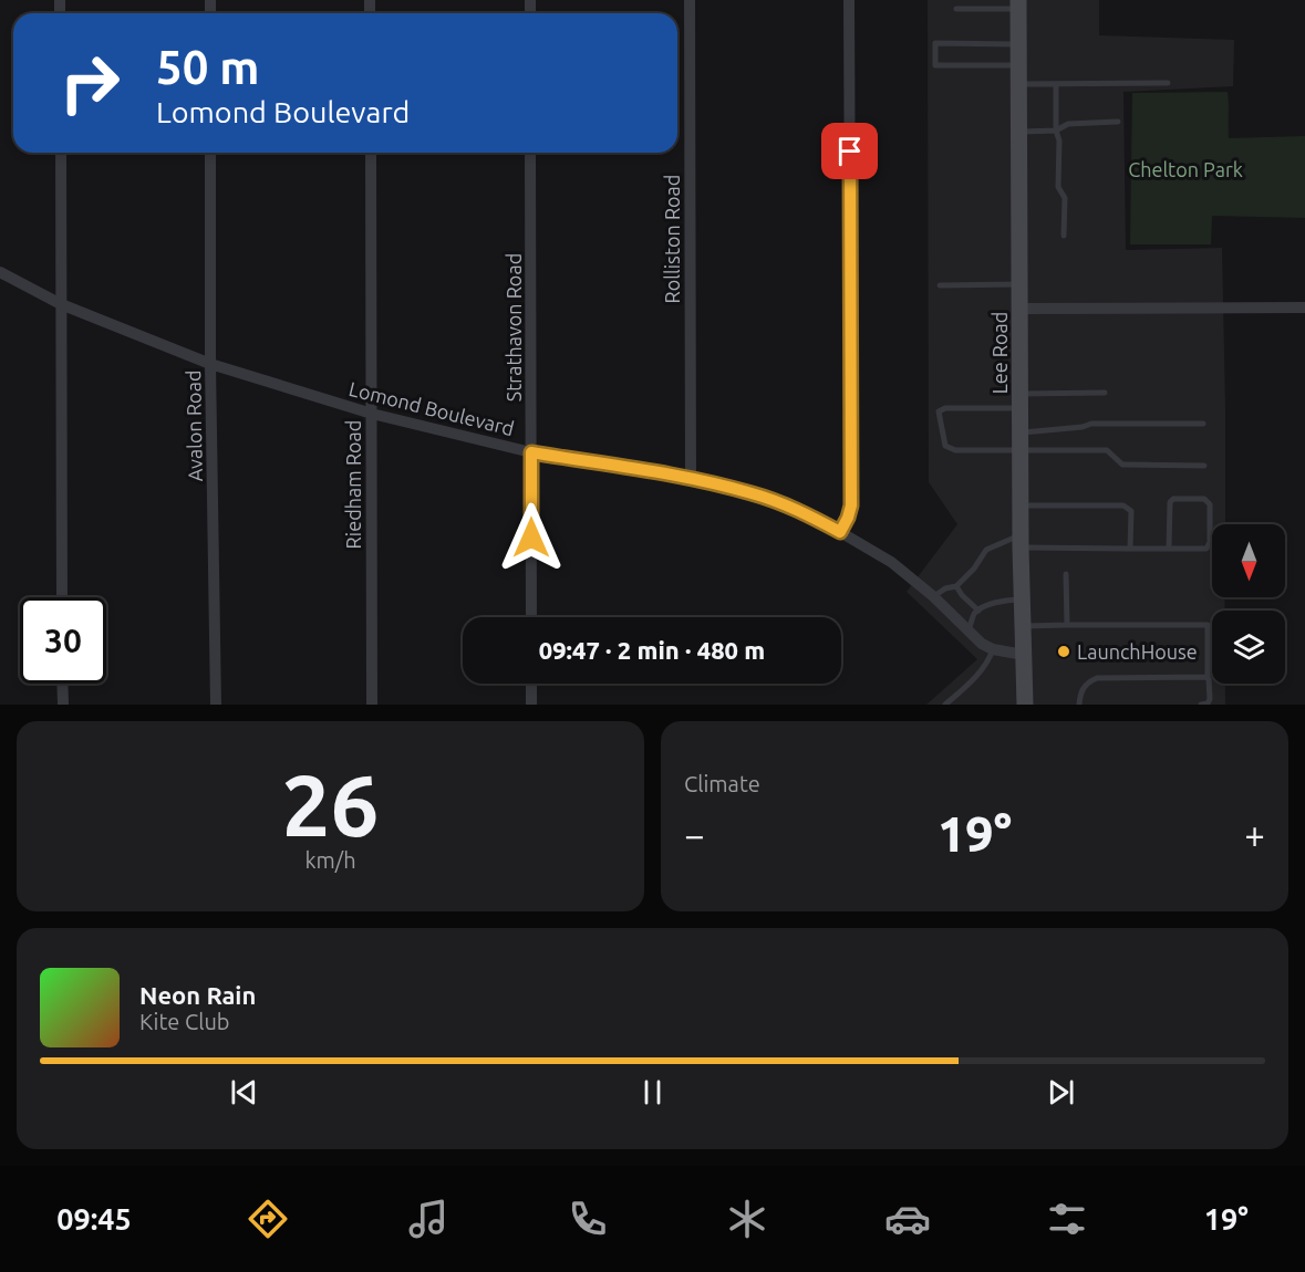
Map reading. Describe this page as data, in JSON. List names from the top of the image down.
{
  "streets": {
    "main road": ["Lee Road"],
    "street": [
      "Rolliston Road",
      "Strathavon Road",
      "Lomond Boulevard",
      "Avalon Road",
      "Riedham Road"
    ]
  },
  "crossings": [
    ["Rolliston Road", "Lomond Boulevard"],
    ["Strathavon Road", "Lomond Boulevard"],
    ["Lee Road", "Lomond Boulevard"],
    ["Lomond Boulevard", "Avalon Road"],
    ["Lomond Boulevard", "Riedham Road"]
  ],
  "parks": ["Chelton Park"],
  "places": ["LaunchHouse"],
  "north": "bottom",
  "page": {
    "turn": ["50 m", "Lomond Boulevard"],
    "limit": "30",
    "trip": "09:47 · 2 min · 480 m",
    "tile": [
      ["26", "km/h"],
      "Climate"
    ],
    "heat": ["−", "19°", "+"],
    "song": ["Neon Rain", "Kite Club"],
    "tabs": ["09:45", "19°"]
  }
}
